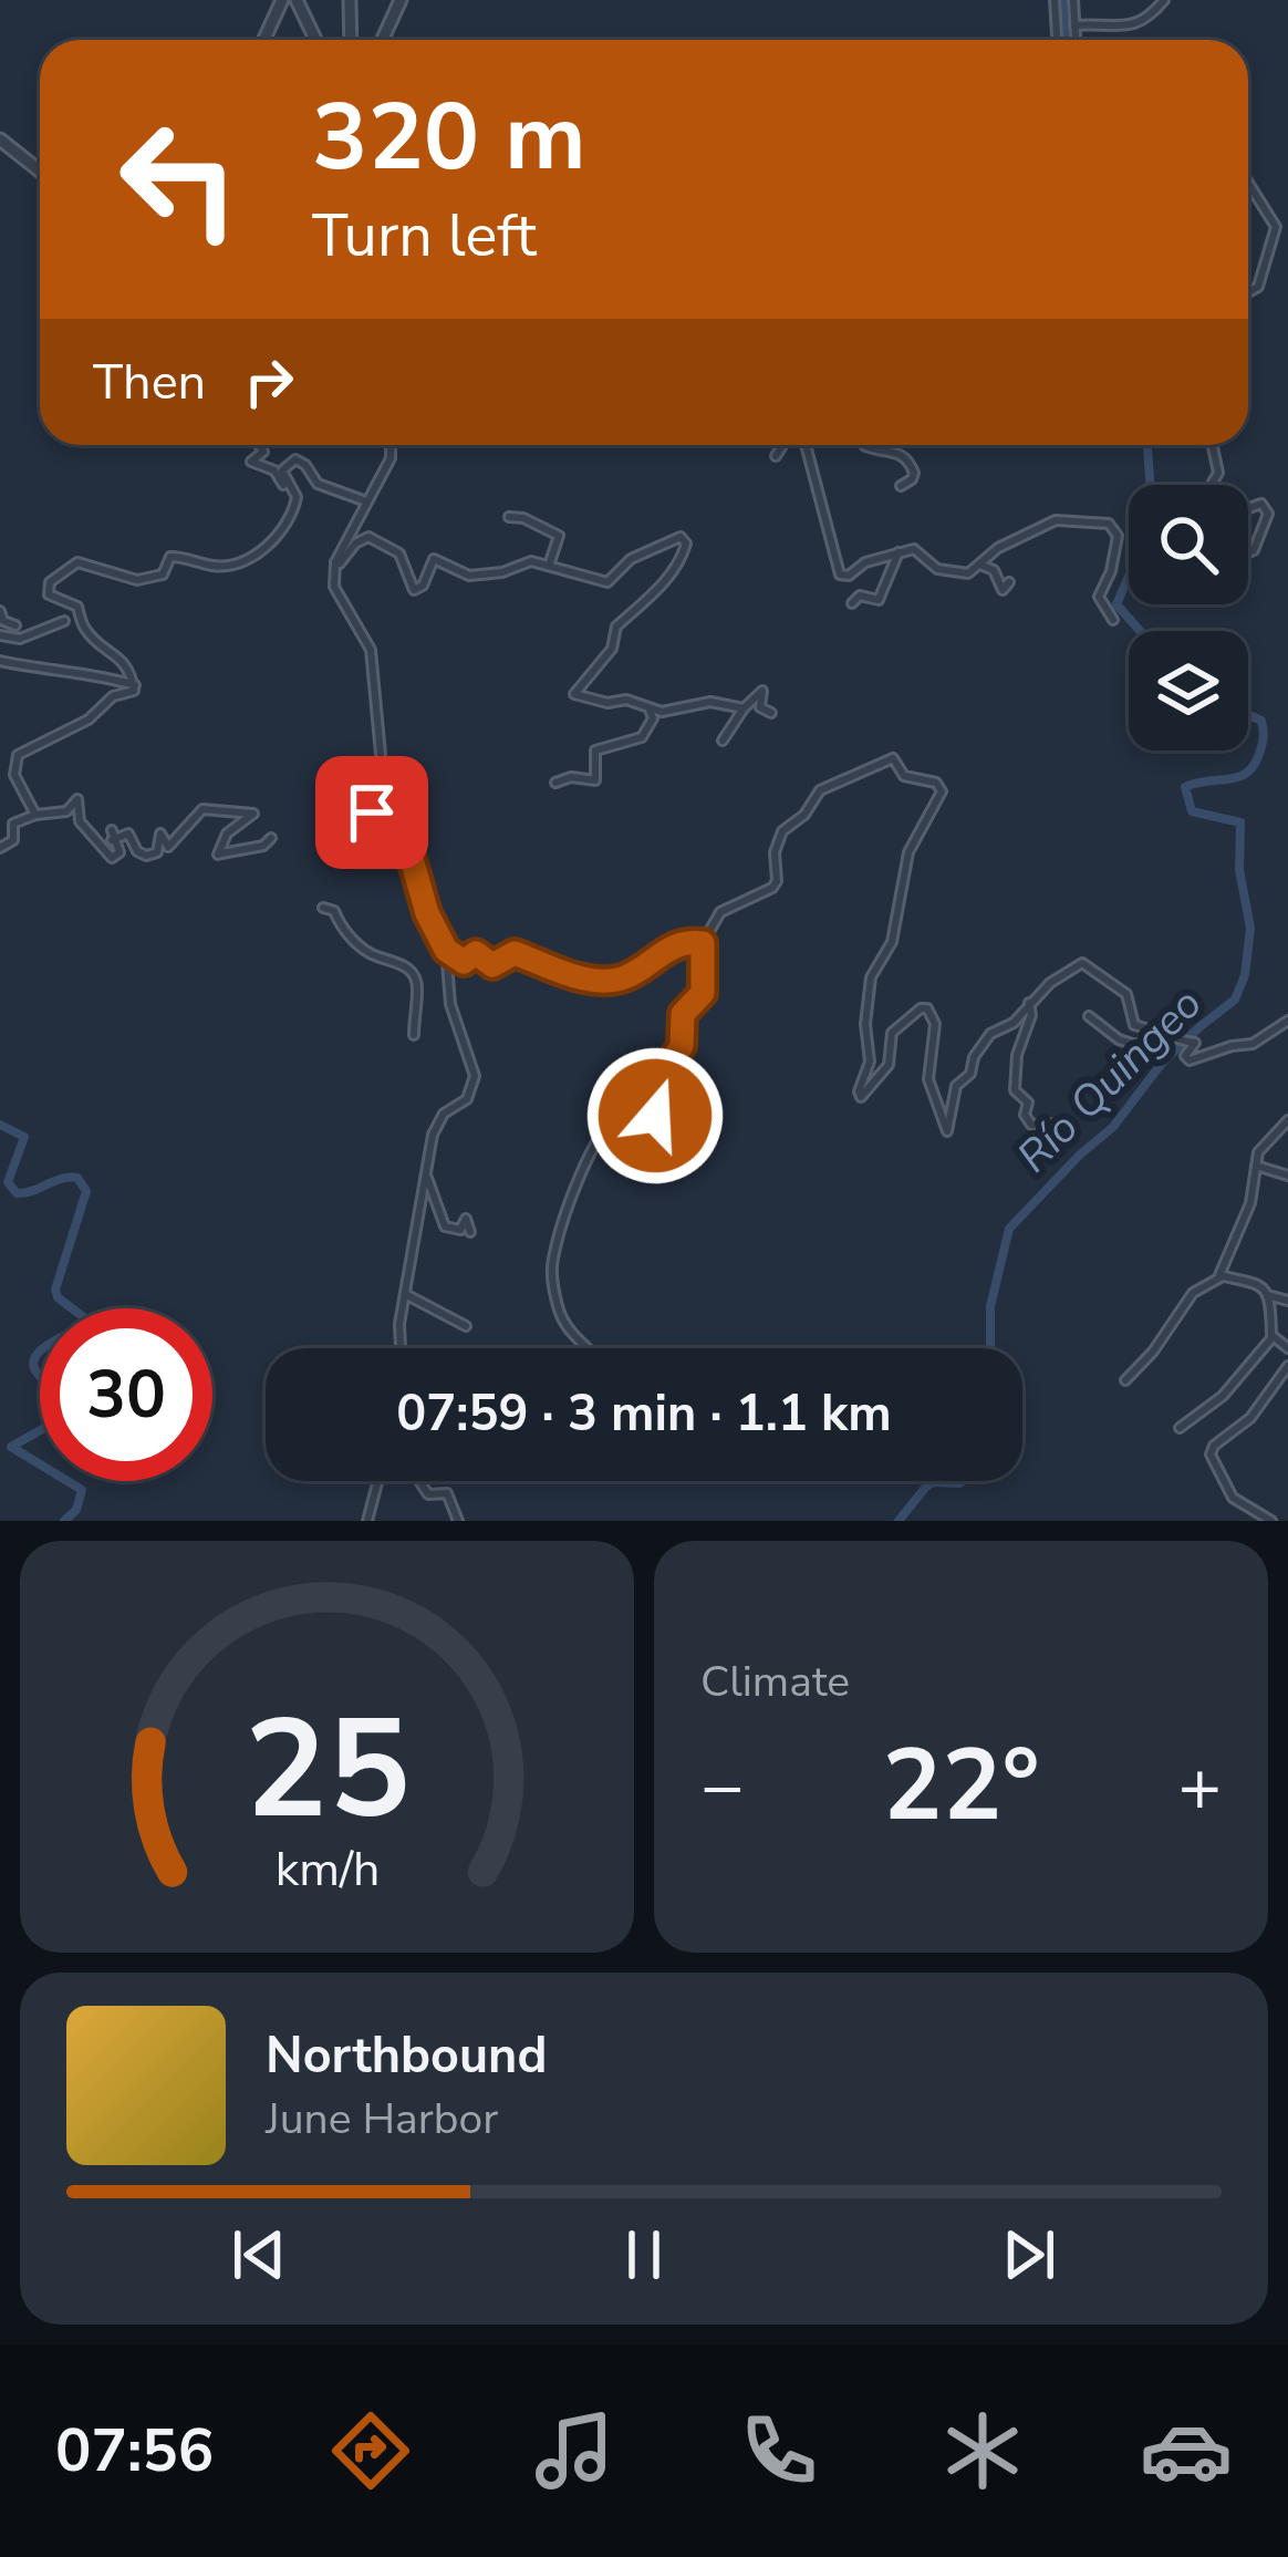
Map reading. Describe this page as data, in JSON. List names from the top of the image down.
{
  "water": ["Río Quingeo"],
  "page": {
    "turn": ["320 m", "Turn left"],
    "then": "Then",
    "limit": "30",
    "trip": "07:59 · 3 min · 1.1 km",
    "tile": "Climate",
    "heat": ["−", "22°", "+"],
    "song": ["Northbound", "June Harbor"],
    "tabs": "07:56",
    "gauge": ["25", "km/h"]
  }
}
